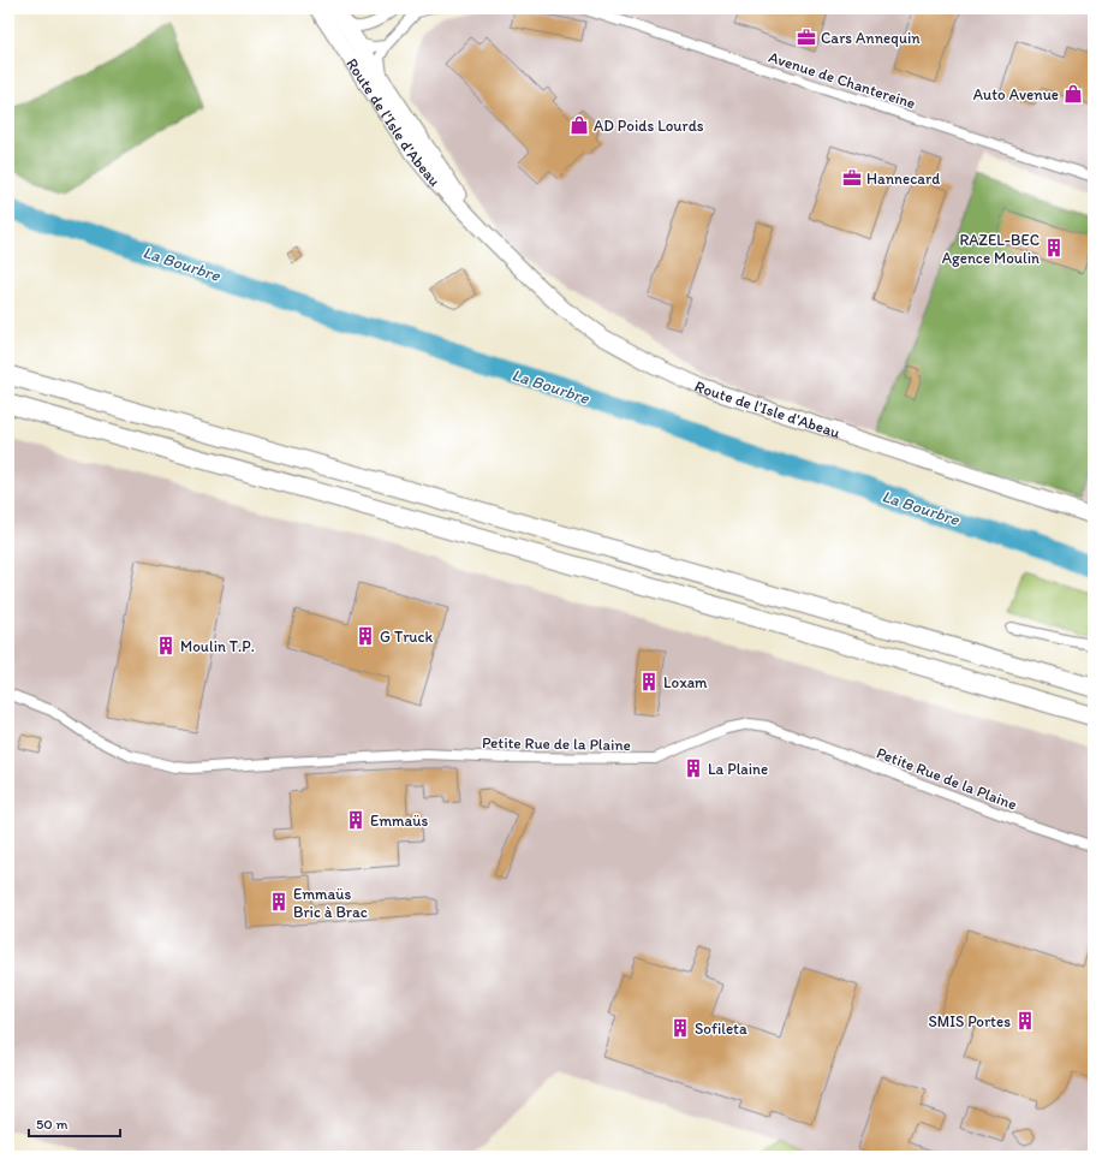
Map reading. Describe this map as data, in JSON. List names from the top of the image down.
{
  "streets": {
    "main road": ["Route de l'Isle d'Abeau"],
    "street": ["Avenue de Chantereine", "Petite Rue de la Plaine"]
  },
  "water": ["La Bourbre"],
  "places": {
    "office": ["Cars Annequin", "Hannecard"],
    "shop": ["Auto Avenue", "AD Poids Lourds"],
    "building": [
      "RAZEL-BEC Agence Moulin",
      "G Truck",
      "Moulin T.P.",
      "Loxam",
      "La Plaine",
      "Emmaüs",
      "Emmaüs Bric à Brac",
      "SMIS Portes",
      "Sofileta"
    ]
  },
  "scale_bar": "50 m"
}
